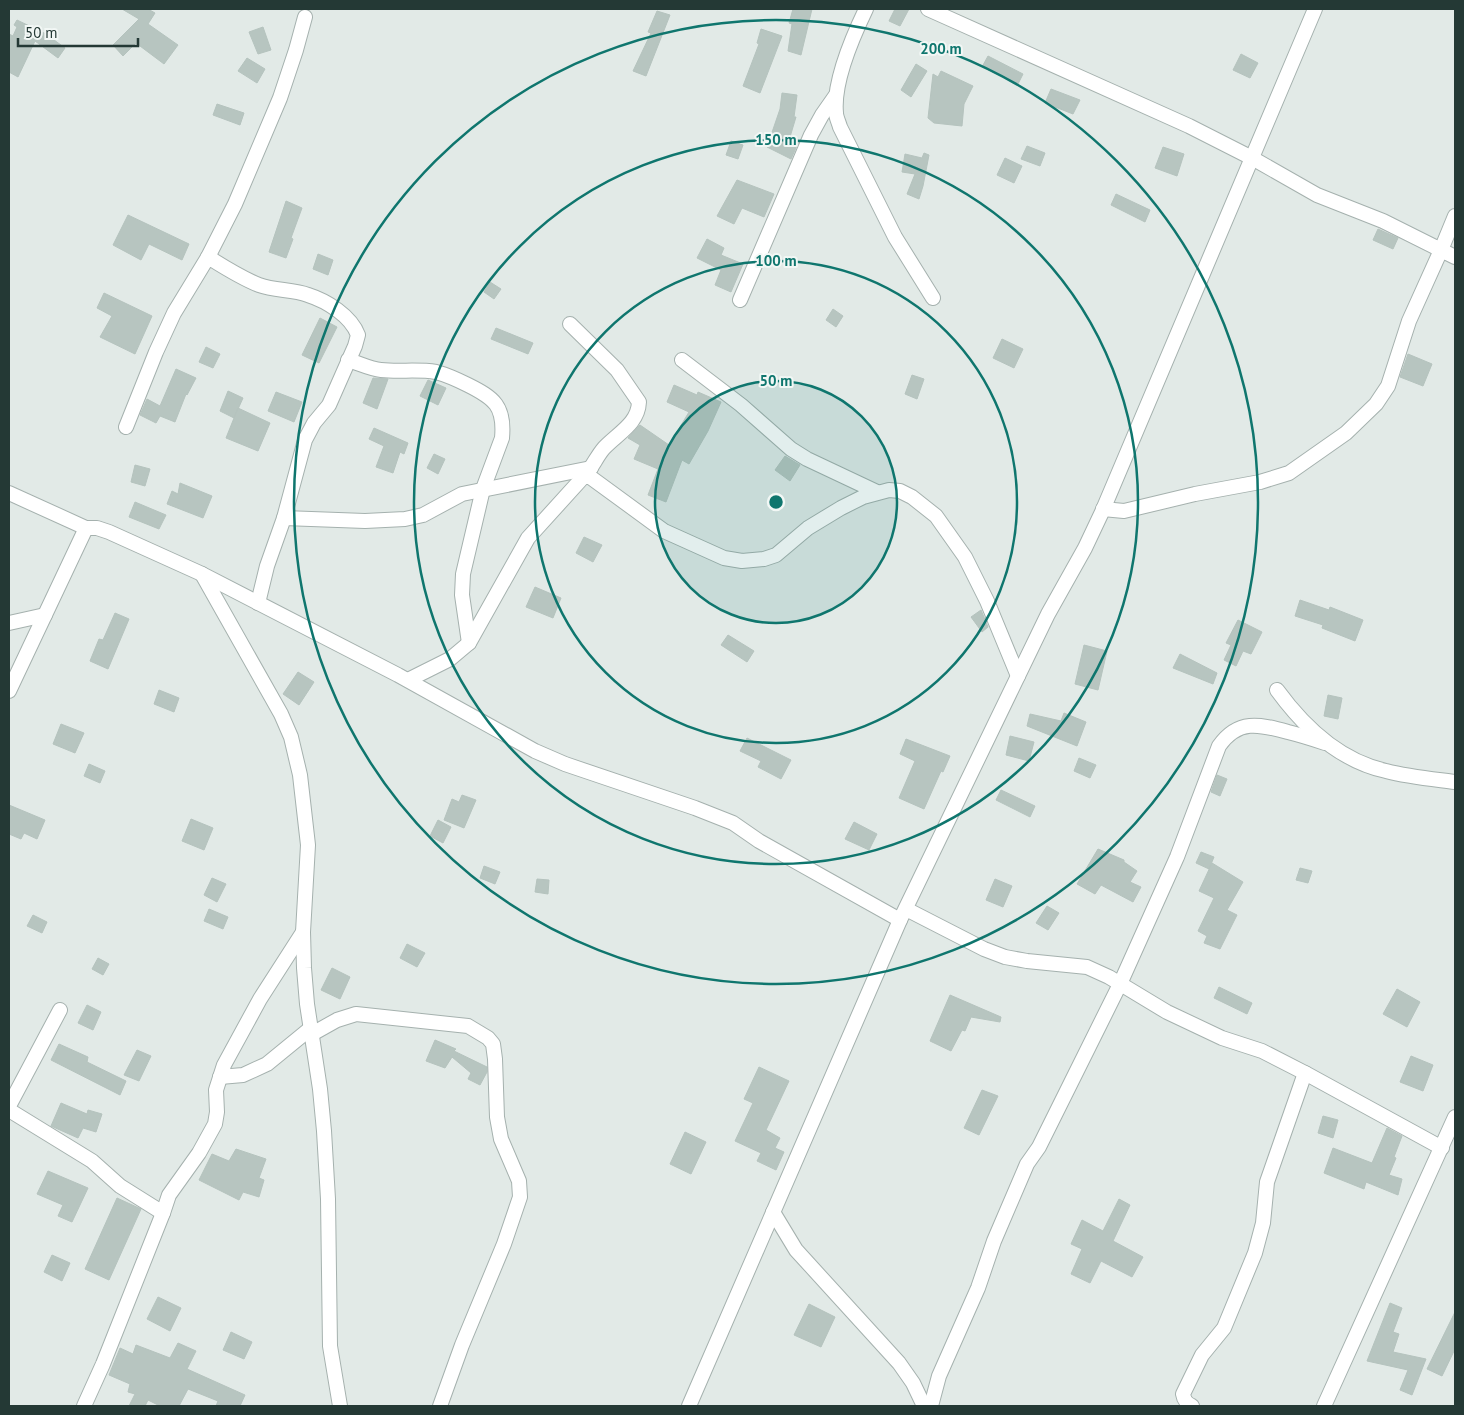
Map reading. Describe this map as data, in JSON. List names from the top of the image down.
{
  "scale_bar": "50 m",
  "rings": [
    "200 m",
    "150 m",
    "100 m",
    "50 m"
  ]
}
